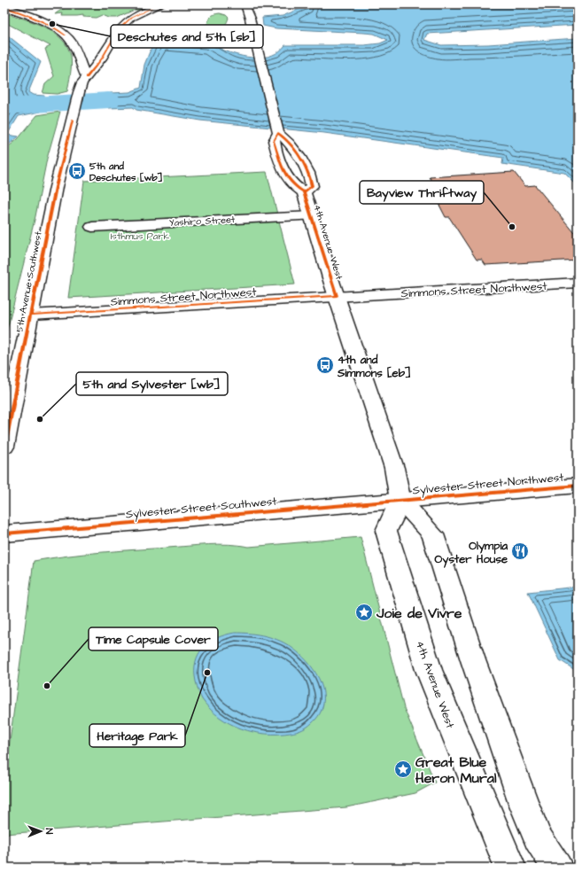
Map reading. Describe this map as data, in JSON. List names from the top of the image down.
{
  "streets": {
    "street": [
      "Yashiro Street",
      "4th Avenue West",
      "5th Avenue Southwest",
      "Simmons Street Northwest",
      "Sylvester Street Northwest",
      "Sylvester Street Southwest"
    ]
  },
  "crossings": [
    ["Yashiro Street", "4th Avenue West"],
    ["4th Avenue West", "Simmons Street Northwest"],
    ["4th Avenue West", "Sylvester Street Northwest"],
    ["4th Avenue West", "Sylvester Street Southwest"],
    ["5th Avenue Southwest", "Simmons Street Northwest"],
    ["Sylvester Street Northwest", "Sylvester Street Southwest"]
  ],
  "parks": ["Isthmus Park"],
  "places": {
    "other": [
      "Deschutes and 5th [sb]",
      "Bayview Thriftway",
      "5th and Sylvester [wb]",
      "Heritage Park",
      "Time Capsule Cover"
    ],
    "bus stop": ["5th and Deschutes [wb]", "4th and Simmons [eb]"],
    "restaurant": ["Olympia Oyster House"],
    "place": ["Joie de Vivre", "Great Blue Heron Mural"]
  },
  "north": "right"
}
